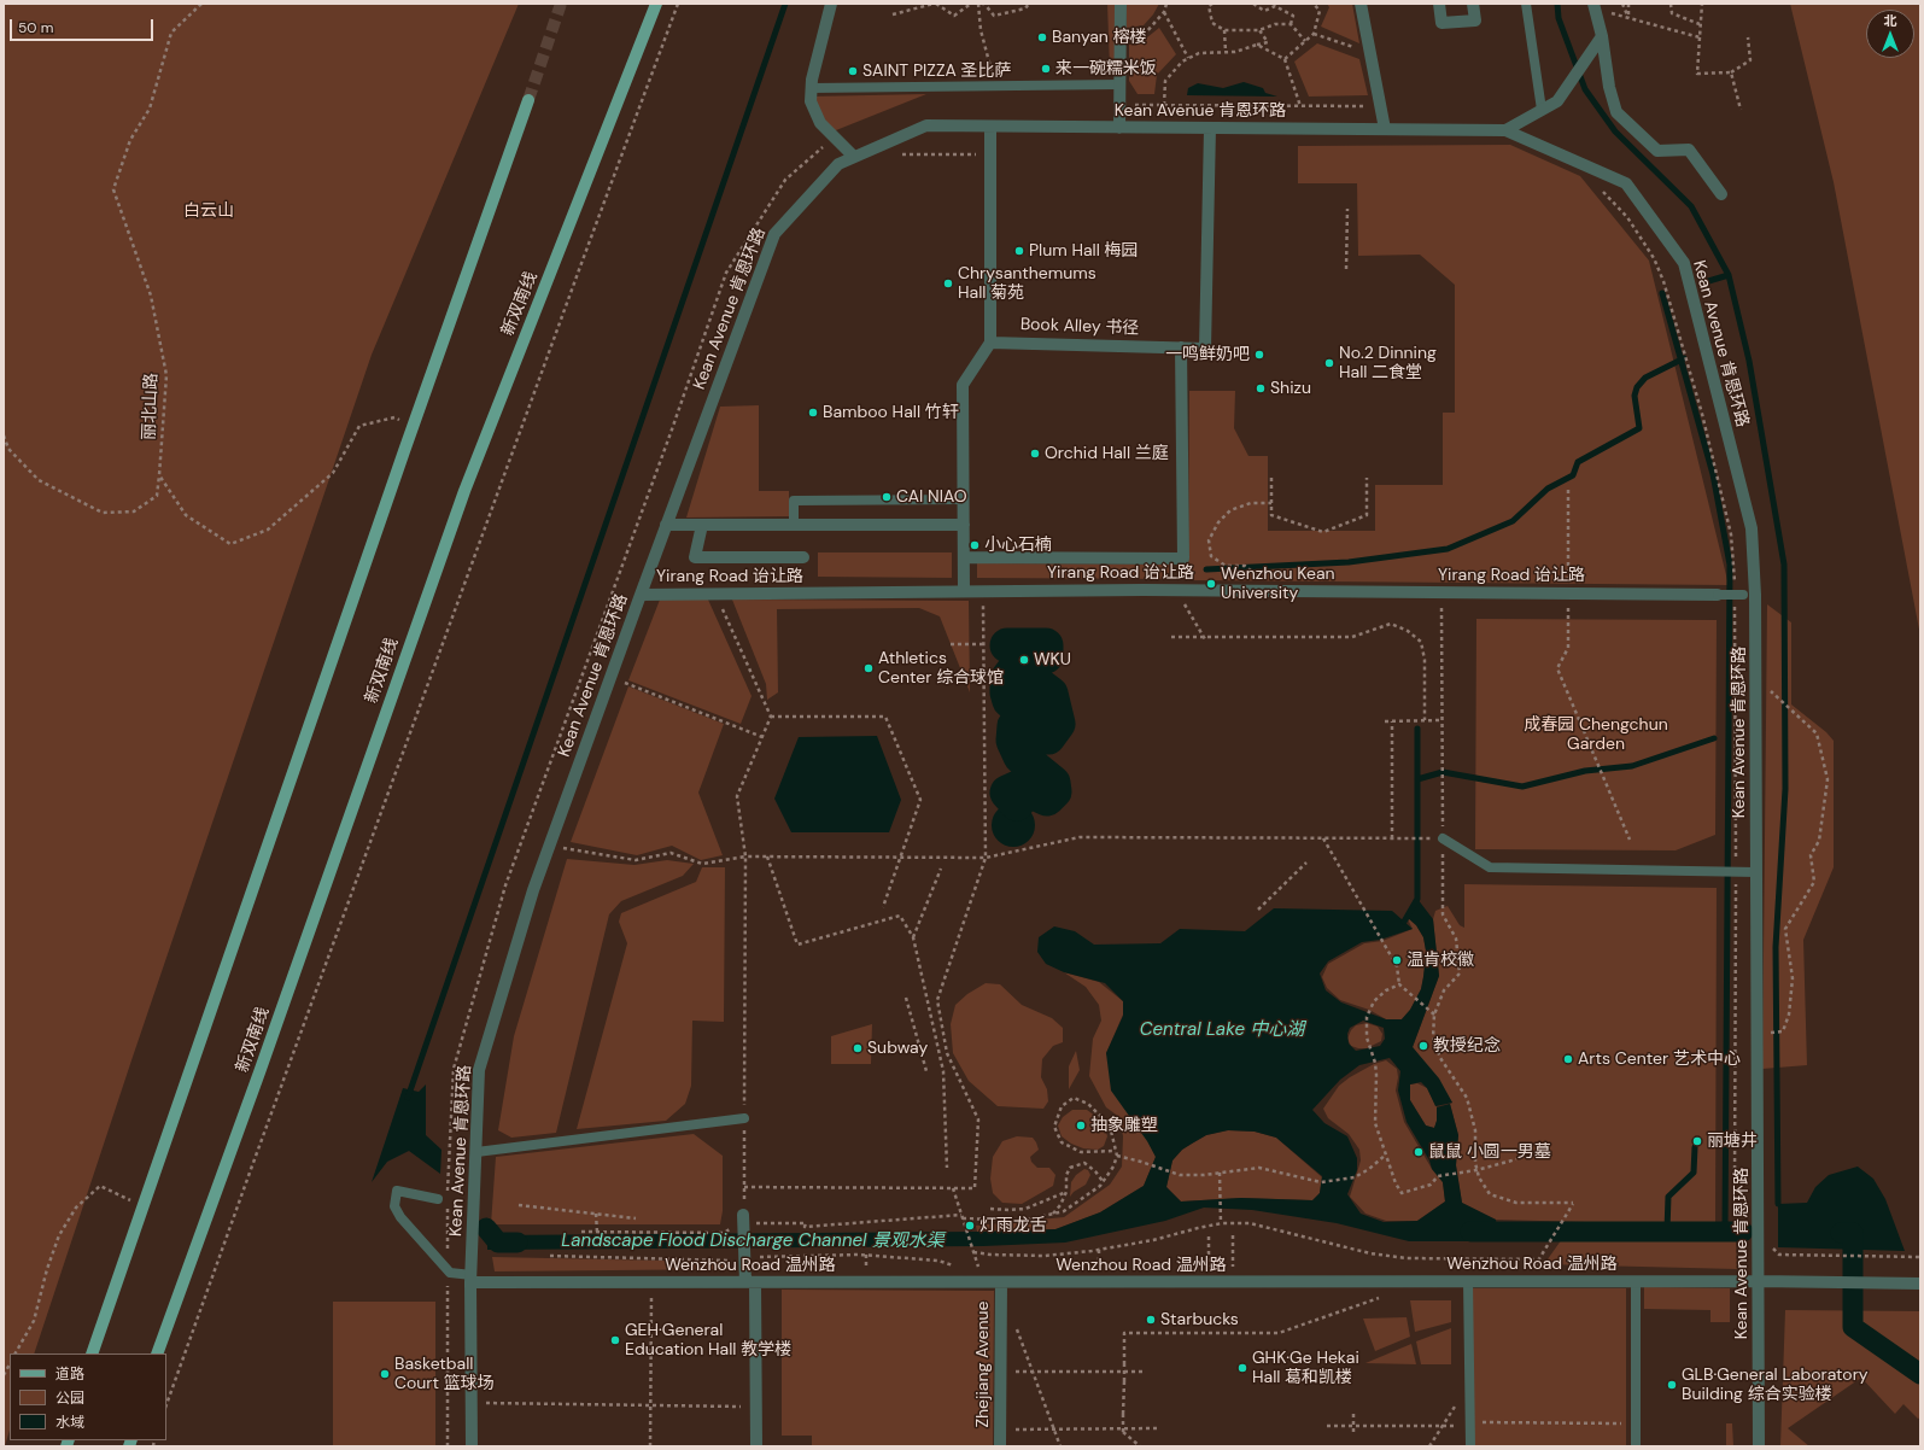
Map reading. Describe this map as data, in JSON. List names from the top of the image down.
{
  "streets": {
    "main road": ["新双南线"],
    "street": [
      "Kean Avenue 肯恩环路",
      "Book Alley 书径",
      "Yirang Road 诒让路",
      "Wenzhou Road 温州路",
      "Zhejiang Avenue"
    ],
    "path": ["丽北山路"]
  },
  "crossings": [
    ["Kean Avenue 肯恩环路", "Book Alley 书径"],
    ["Kean Avenue 肯恩环路", "Yirang Road 诒让路"],
    ["Kean Avenue 肯恩环路", "Wenzhou Road 温州路"],
    ["Wenzhou Road 温州路", "Zhejiang Avenue"]
  ],
  "water": ["Central Lake 中心湖", "Landscape Flood Discharge Channel 景观水渠"],
  "parks": ["白云山", "成春园 Chengchun Garden"],
  "places": [
    "Banyan 榕楼",
    "来一碗糯米饭",
    "SAINT PIZZA 圣比萨",
    "Plum Hall 梅园",
    "Chrysanthemums Hall 菊苑",
    "一鸣鲜奶吧",
    "No.2 Dinning Hall 二食堂",
    "Shizu",
    "Bamboo Hall 竹轩",
    "Orchid Hall 兰庭",
    "CAI NIAO",
    "小心石楠",
    "Wenzhou Kean University",
    "WKU",
    "Athletics Center 综合球馆",
    "温肯校徽",
    "教授纪念",
    "Subway",
    "Arts Center 艺术中心",
    "抽象雕塑",
    "丽塘井",
    "鼠鼠 小圆一男墓",
    "灯雨龙舌",
    "Starbucks",
    "GEH·General Education Hall 教学楼",
    "GHK·Ge Hekai Hall 葛和凯楼",
    "Basketball Court 篮球场",
    "GLB·General Laboratory Building 综合实验楼"
  ],
  "legend": ["道路", "公园", "水域"],
  "scale_bar": "50 m",
  "north": "top"
}
